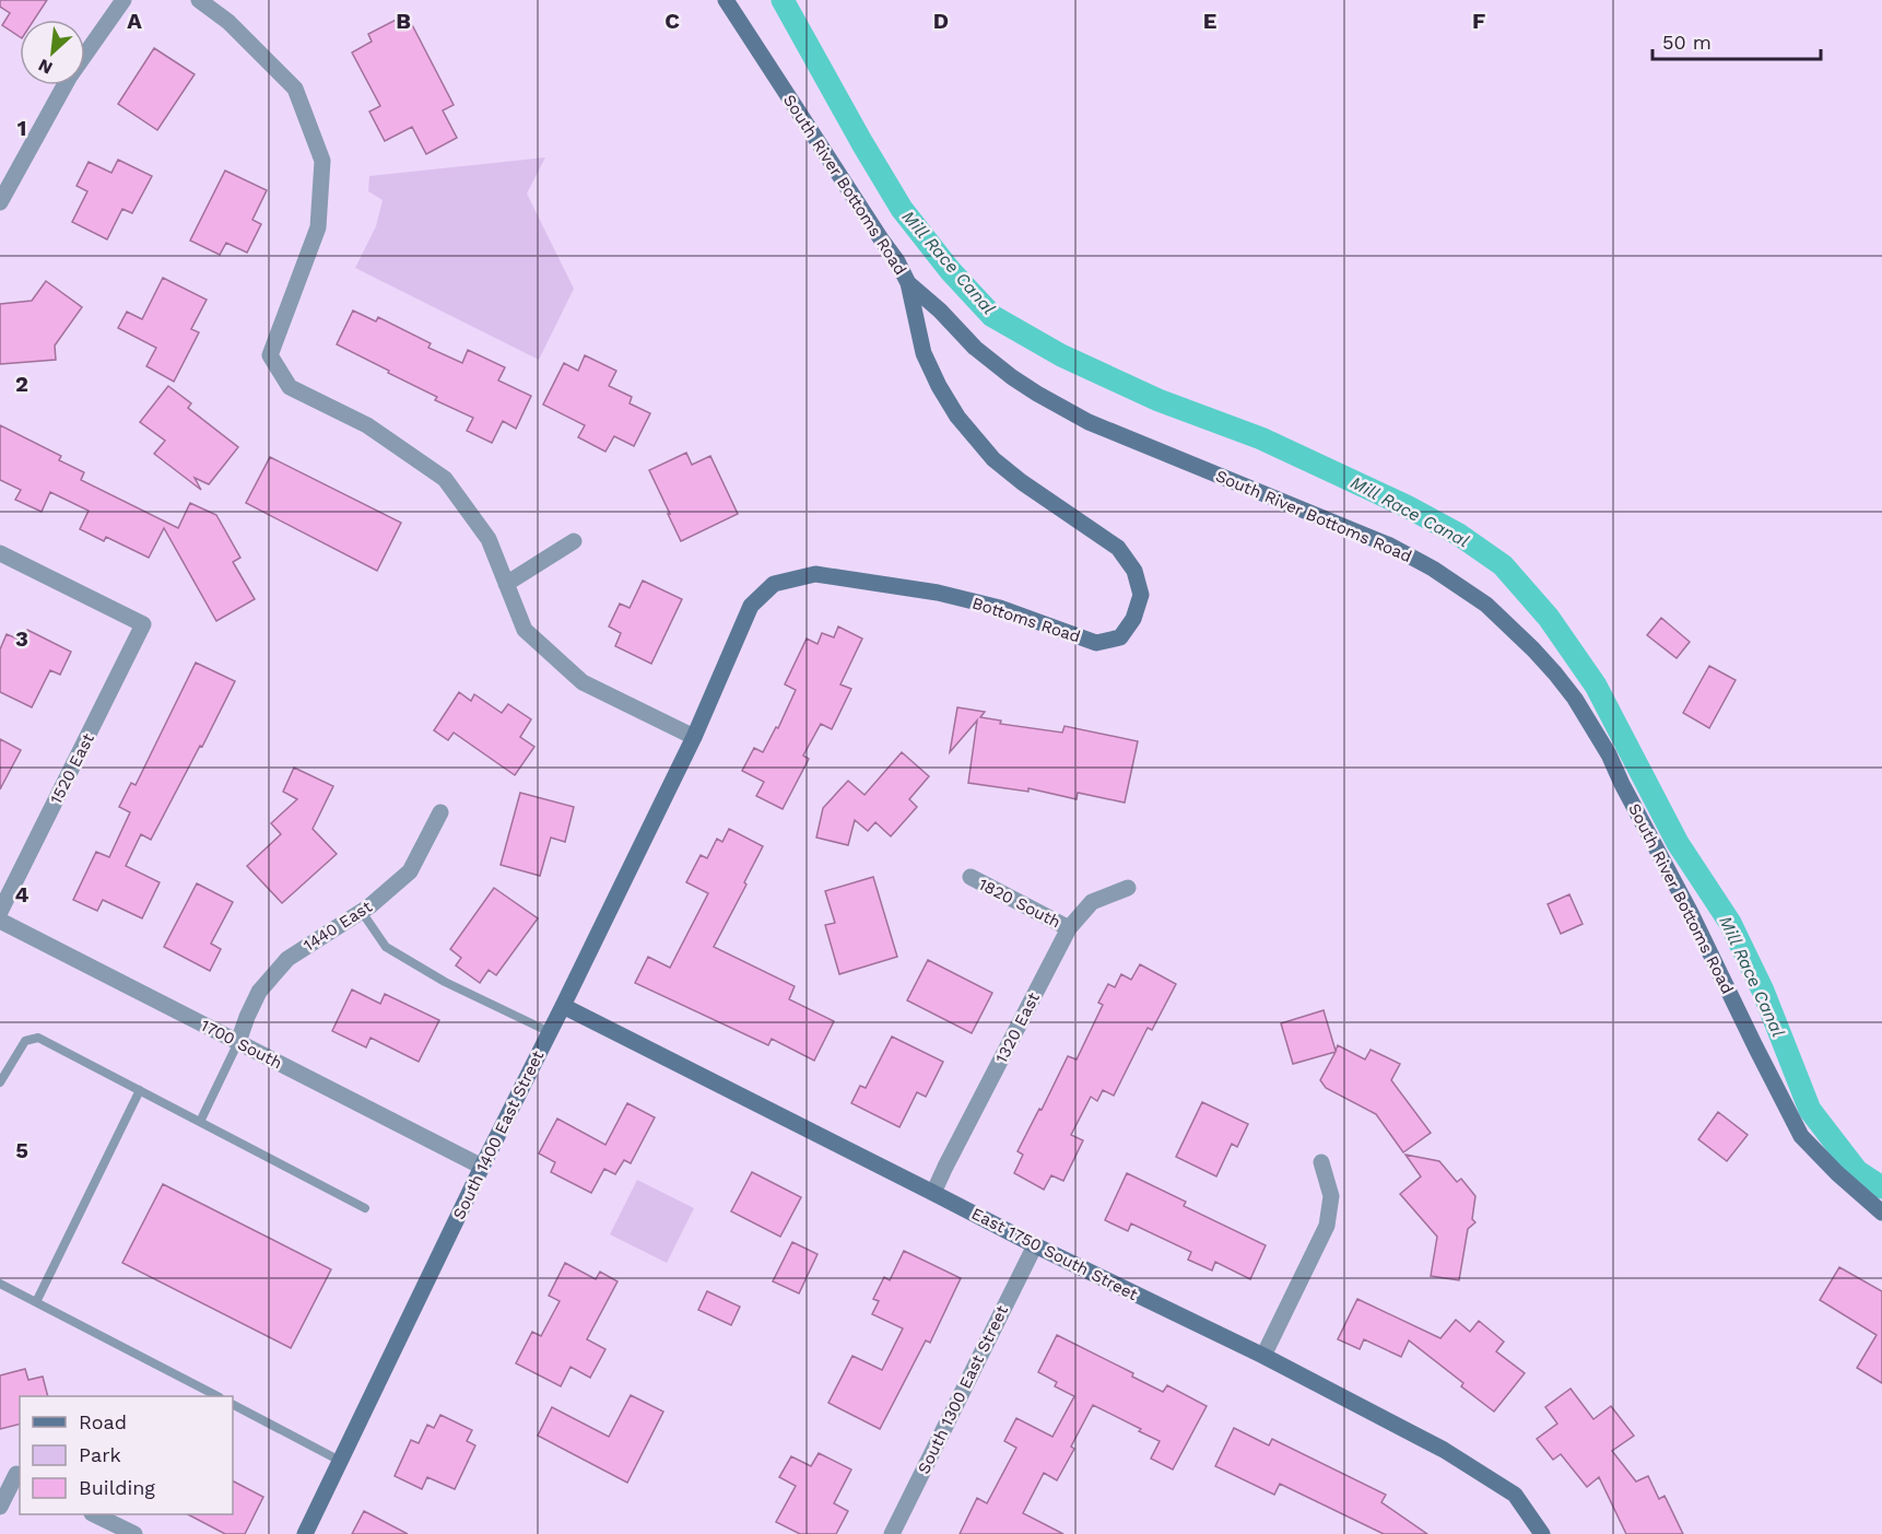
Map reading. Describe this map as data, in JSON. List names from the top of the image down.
{
  "streets": {
    "street": [
      "South River Bottoms Road",
      "Bottoms Road",
      "1520 East",
      "1820 South",
      "1440 East",
      "1320 East",
      "1700 South",
      "South 1400 East Street",
      "East 1750 South Street",
      "South 1300 East Street"
    ]
  },
  "crossings": [
    ["South River Bottoms Road", "Bottoms Road"],
    ["Bottoms Road", "South 1400 East Street"],
    ["1820 South", "1320 East"],
    ["1440 East", "1700 South"],
    ["1320 East", "East 1750 South Street"],
    ["1700 South", "South 1400 East Street"],
    ["South 1400 East Street", "East 1750 South Street"],
    ["East 1750 South Street", "South 1300 East Street"]
  ],
  "water": ["Mill Race Canal"],
  "legend": ["Road", "Park", "Building"],
  "scale_bar": "50 m",
  "north": "bottom left",
  "grid": {
    "columns": [
      "A",
      "B",
      "C",
      "D",
      "E",
      "F"
    ],
    "rows": [
      "1",
      "2",
      "3",
      "4",
      "5"
    ]
  }
}
